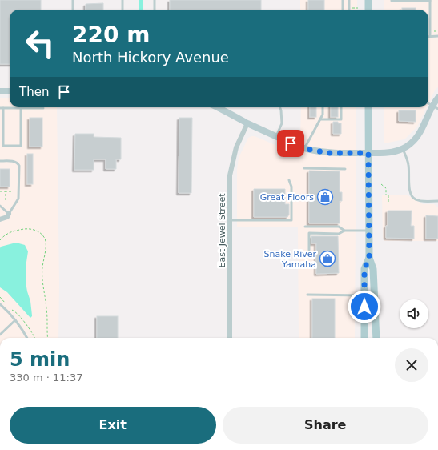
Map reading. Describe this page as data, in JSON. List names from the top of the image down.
{
  "streets": {
    "street": ["East Jewel Street"]
  },
  "places": {
    "shop": ["Great Floors", "Snake River Yamaha"]
  },
  "page": {
    "turn": ["220 m", "North Hickory Avenue"],
    "then": "Then",
    "heading": ["5 min", "330 m · 11:37"],
    "buttons": ["Exit", "Share"]
  }
}
